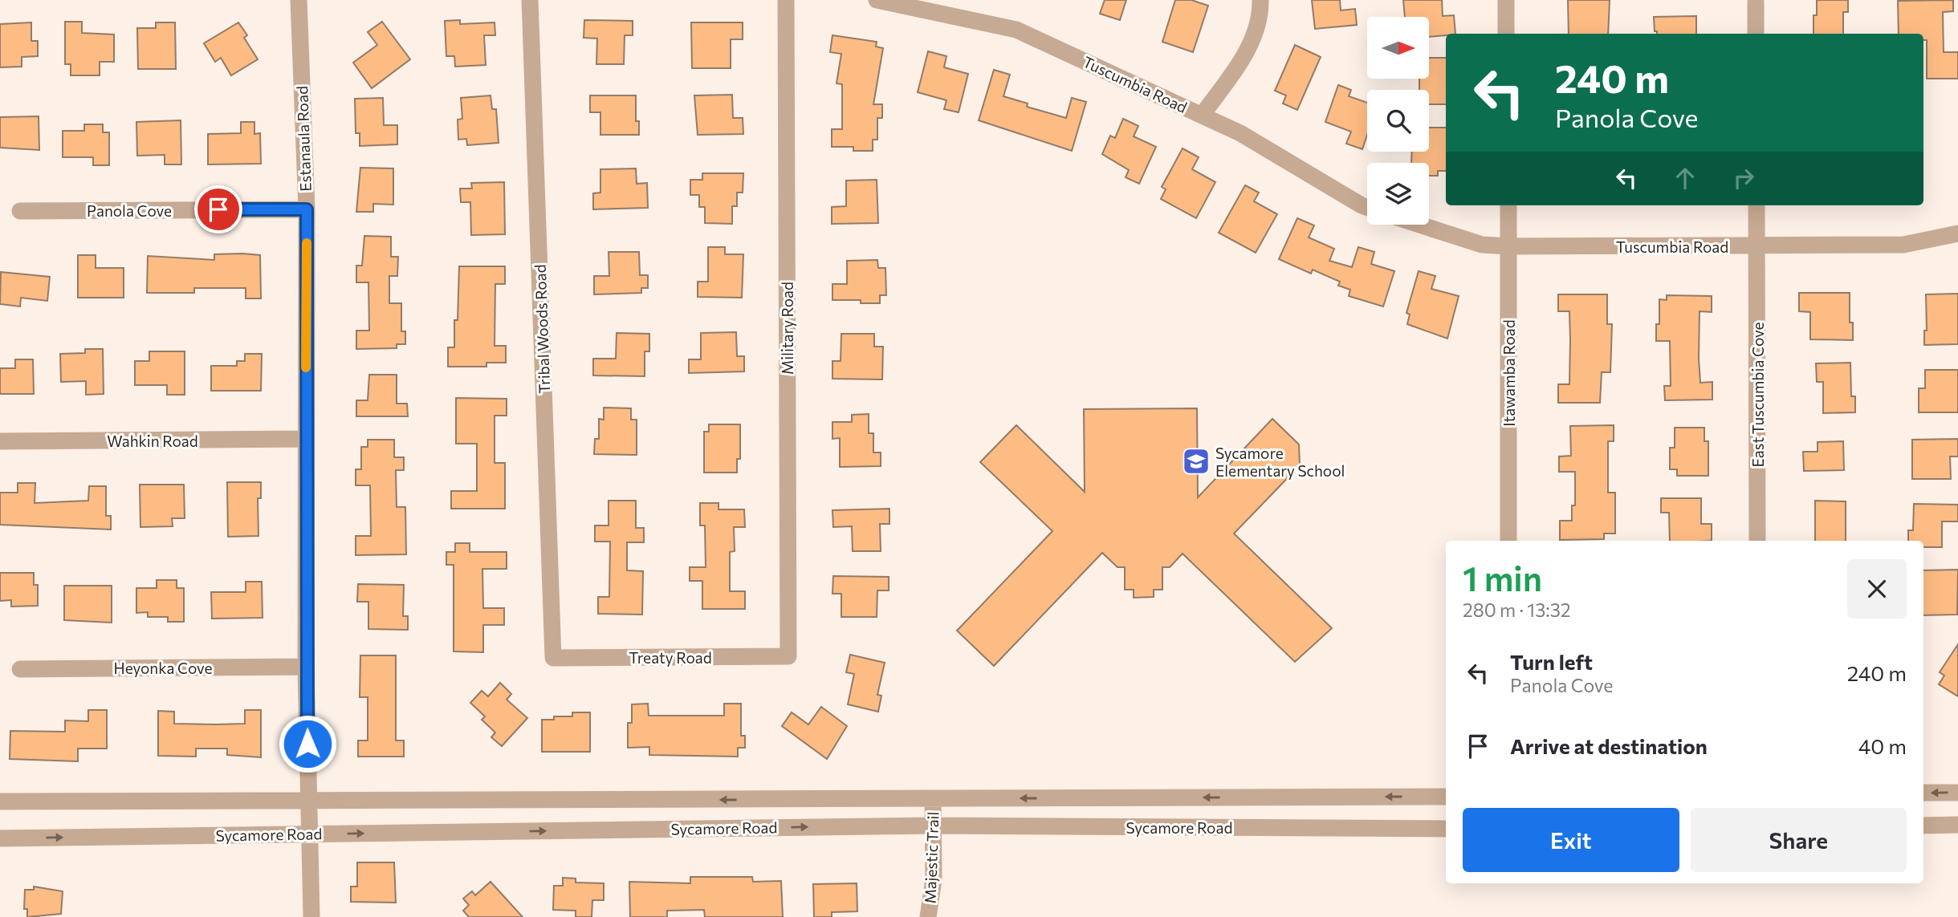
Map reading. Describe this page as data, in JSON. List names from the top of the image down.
{
  "streets": {
    "street": [
      "Tuscumbia Road",
      "Estanaula Road",
      "Panola Cove",
      "Military Road",
      "Tribal Woods Road",
      "Itawamba Road",
      "East Tuscumbia Cove",
      "Wahkin Road",
      "Treaty Road",
      "Heyonka Cove",
      "Sycamore Road",
      "Majestic Trail"
    ]
  },
  "crossings": [
    ["Tuscumbia Road", "Itawamba Road"],
    ["Tuscumbia Road", "East Tuscumbia Cove"],
    ["Estanaula Road", "Panola Cove"],
    ["Estanaula Road", "Wahkin Road"],
    ["Estanaula Road", "Heyonka Cove"],
    ["Estanaula Road", "Sycamore Road"],
    ["Military Road", "Treaty Road"],
    ["Tribal Woods Road", "Treaty Road"],
    ["Sycamore Road", "Majestic Trail"]
  ],
  "places": {
    "school or university": ["Sycamore Elementary School"]
  },
  "north": "right",
  "page": {
    "turn": ["240 m", "Panola Cove"],
    "heading": ["1 min", "280 m · 13:32"],
    "list": [
      {
        "name": "Turn left",
        "note": "Panola Cove",
        "value": "240 m"
      },
      {
        "name": "Arrive at destination",
        "value": "40 m"
      }
    ],
    "buttons": ["Exit", "Share"]
  }
}
